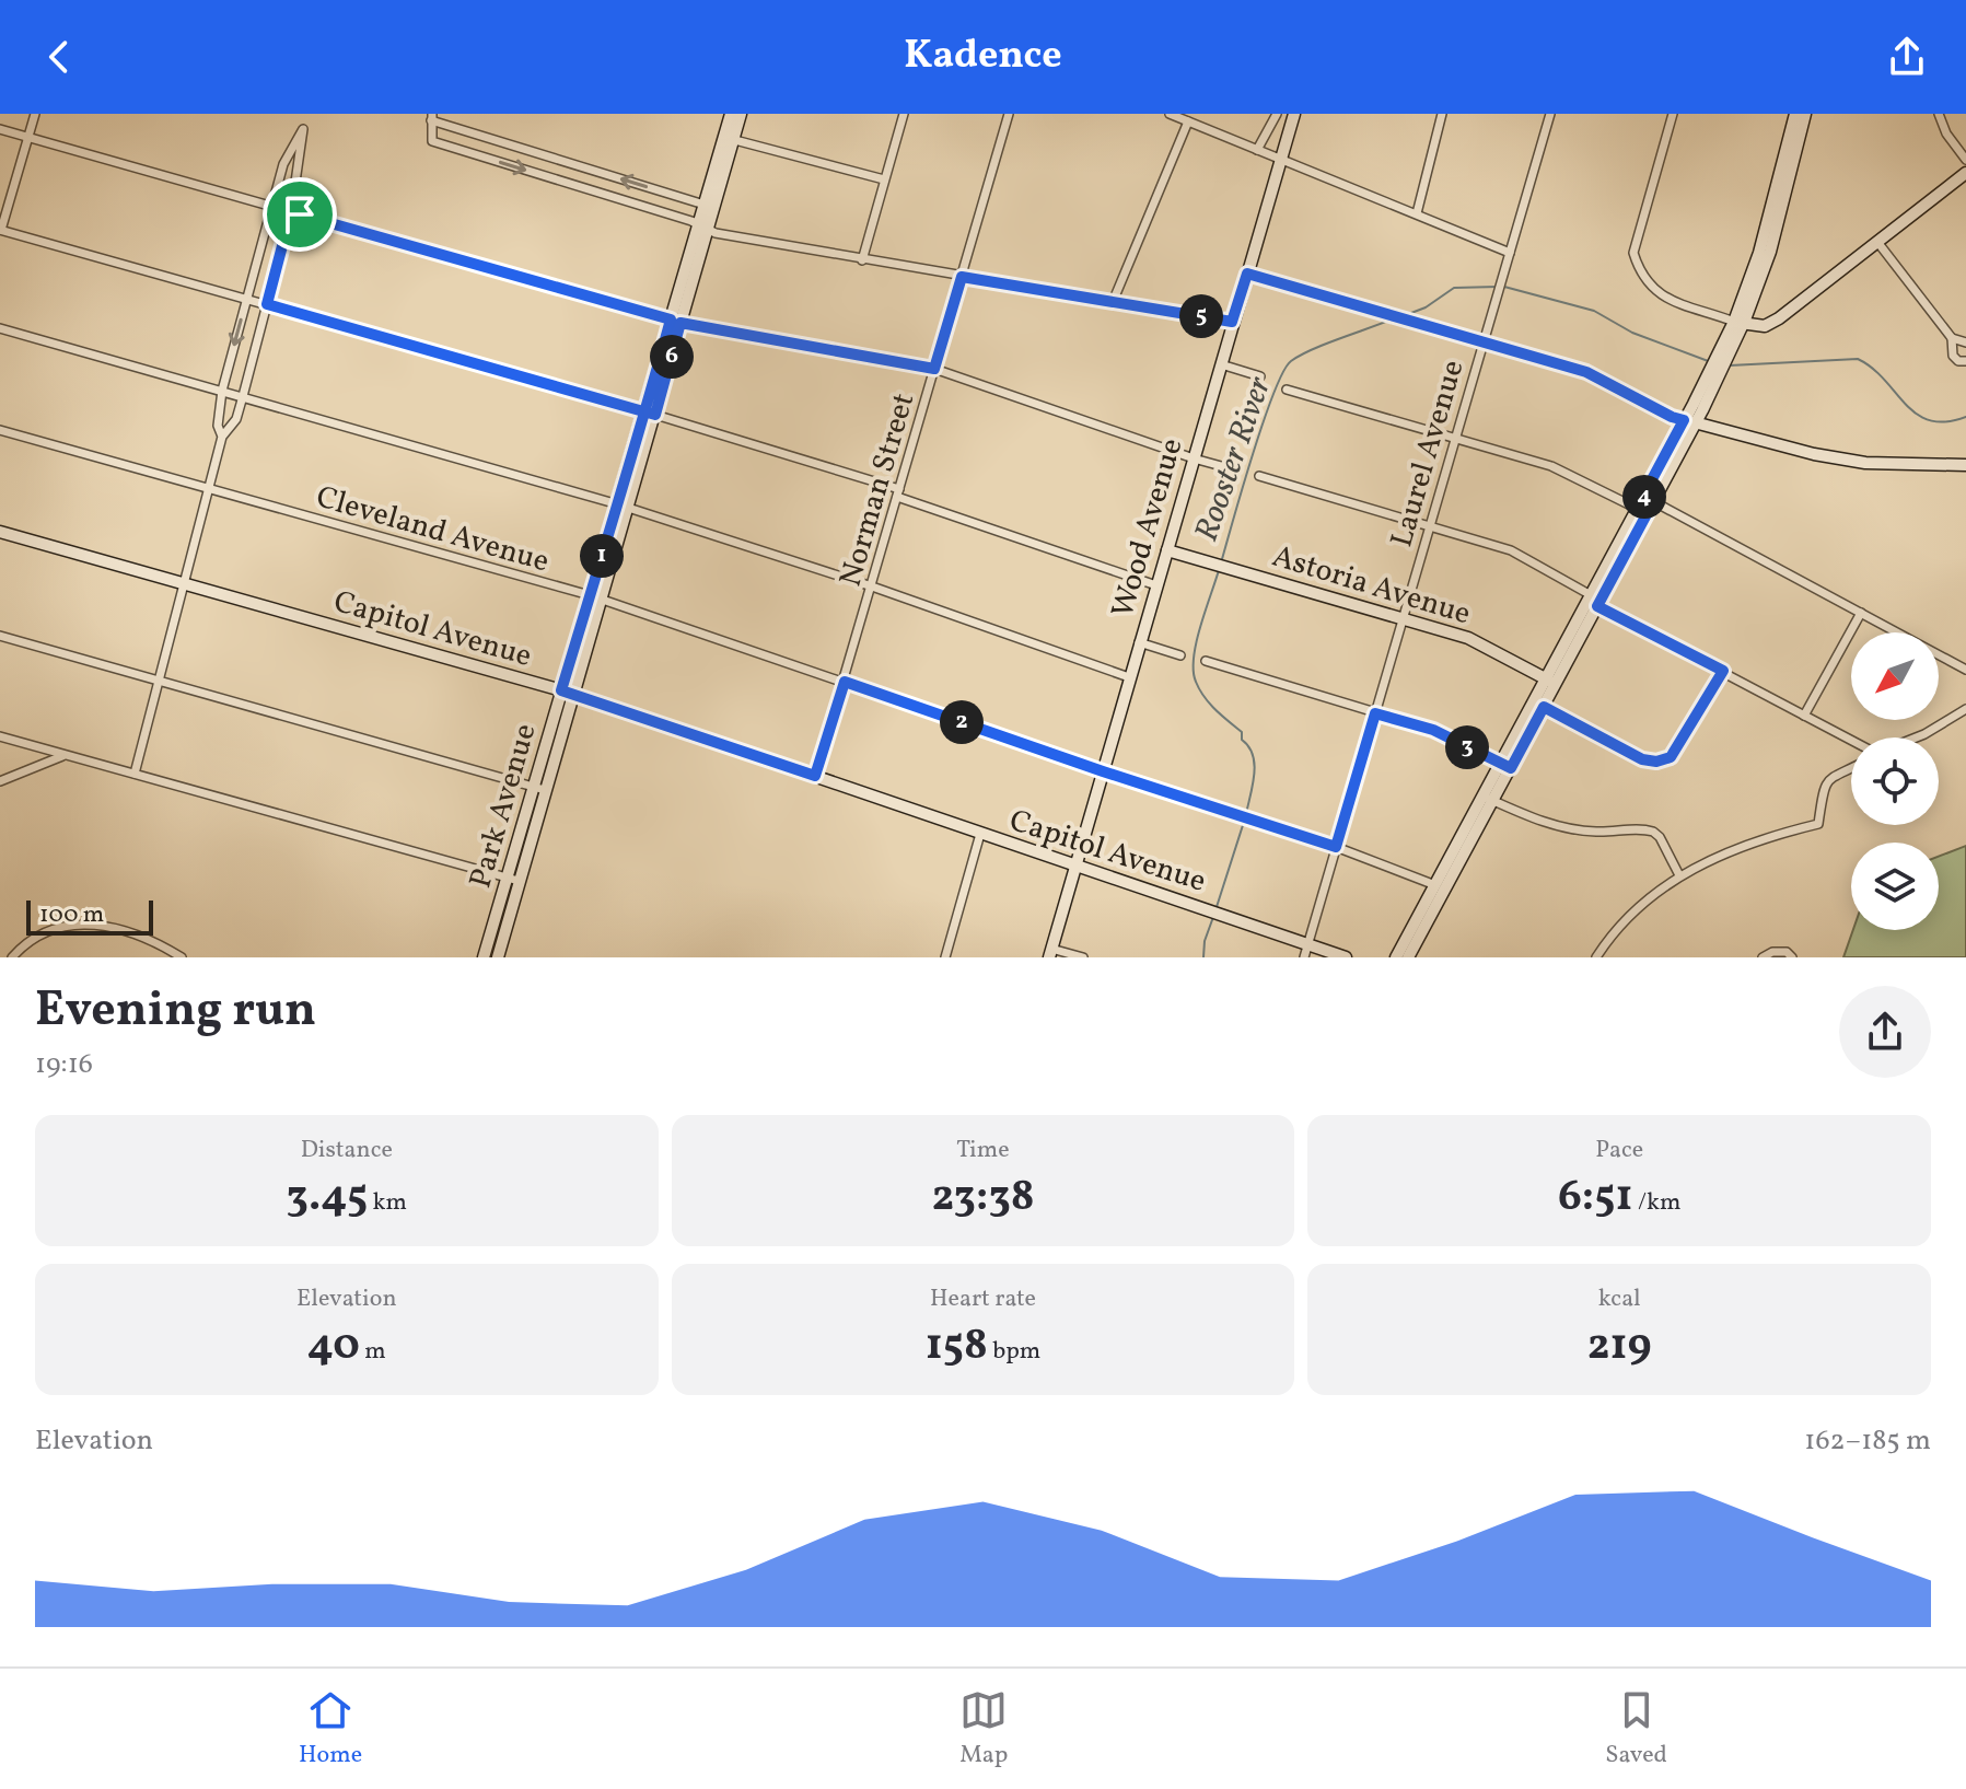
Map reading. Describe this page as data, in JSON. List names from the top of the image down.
{
  "streets": {
    "main road": [
      "Wood Avenue",
      "Astoria Avenue",
      "Capitol Avenue",
      "Park Avenue"
    ],
    "street": ["Laurel Avenue", "Norman Street", "Cleveland Avenue"]
  },
  "crossings": [
    ["Laurel Avenue", "Cleveland Avenue"],
    ["Laurel Avenue", "Astoria Avenue"],
    ["Laurel Avenue", "Capitol Avenue"],
    ["Norman Street", "Cleveland Avenue"],
    ["Norman Street", "Capitol Avenue"],
    ["Cleveland Avenue", "Wood Avenue"],
    ["Cleveland Avenue", "Park Avenue"],
    ["Wood Avenue", "Astoria Avenue"],
    ["Wood Avenue", "Capitol Avenue"],
    ["Capitol Avenue", "Park Avenue"]
  ],
  "water": ["Rooster River"],
  "scale_bar": "100 m",
  "north": "bottom left",
  "page": {
    "header": "Kadence",
    "pins": [
      "5",
      "6",
      "4",
      "1",
      "2",
      "3"
    ],
    "scale": "100 m",
    "heading": ["Evening run", "19:16"],
    "stats": [
      ["Distance", "3.45 km"],
      ["Time", "23:38"],
      ["Pace", "6:51 /km"],
      ["Elevation", "40 m"],
      ["Heart rate", "158 bpm"],
      ["kcal", "219"]
    ],
    "chart": ["Elevation", "162–185 m"],
    "tabs": ["Home", "Map", "Saved"]
  }
}
